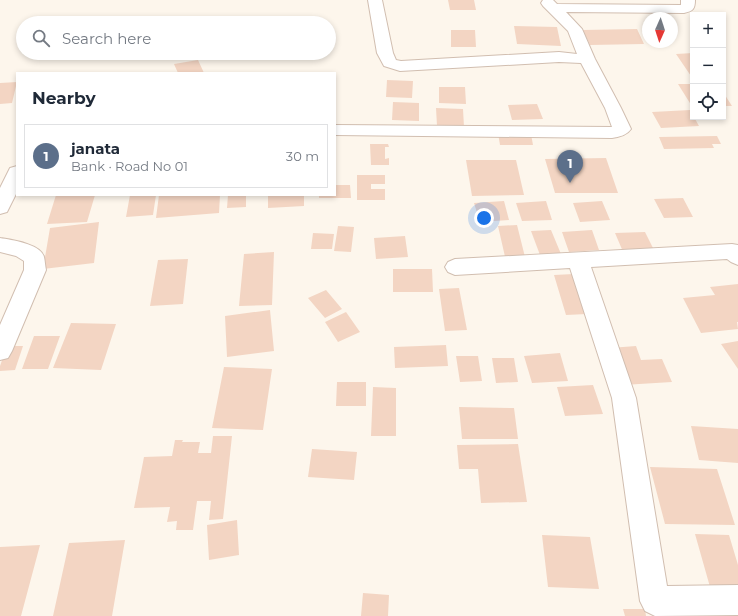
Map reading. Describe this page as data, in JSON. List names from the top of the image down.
{
  "north": "bottom",
  "page": {
    "map_buttons": ["+", "−"],
    "search": "Search here",
    "heading": "Nearby",
    "list": [
      {
        "mark": "1",
        "name": "janata",
        "note": "Bank · Road No 01",
        "value": "30 m"
      }
    ],
    "pins": "1"
  }
}
